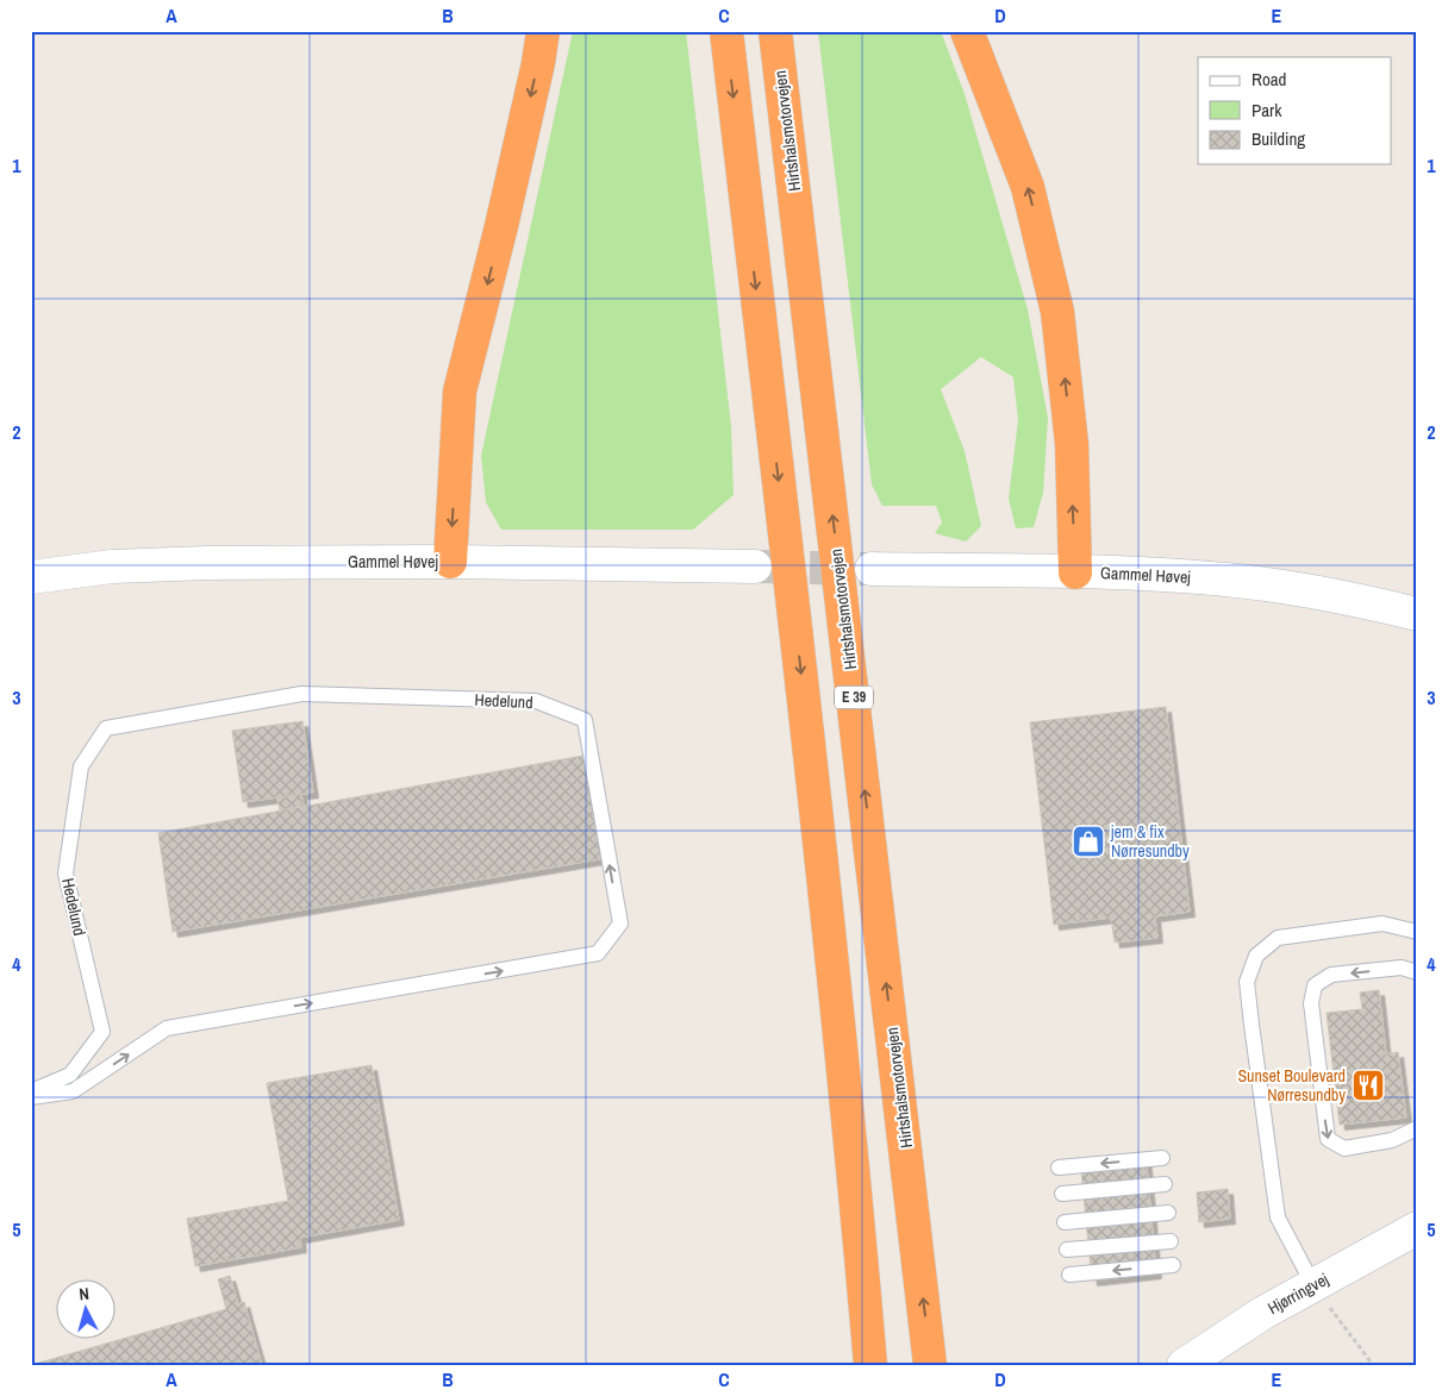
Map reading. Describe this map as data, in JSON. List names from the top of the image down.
{
  "streets": {
    "highway": ["Hirtshalsmotorvejen", "E 39"],
    "street": ["Gammel Høvej", "Hjørringvej"],
    "lane": ["Hedelund"]
  },
  "places": {
    "shop": ["jem & fix Nørresundby"],
    "restaurant": ["Sunset Boulevard Nørresundby"]
  },
  "legend": ["Road", "Park", "Building"],
  "north": "top",
  "grid": {
    "columns": [
      "A",
      "B",
      "C",
      "D",
      "E"
    ],
    "rows": [
      "1",
      "2",
      "3",
      "4",
      "5"
    ]
  }
}
